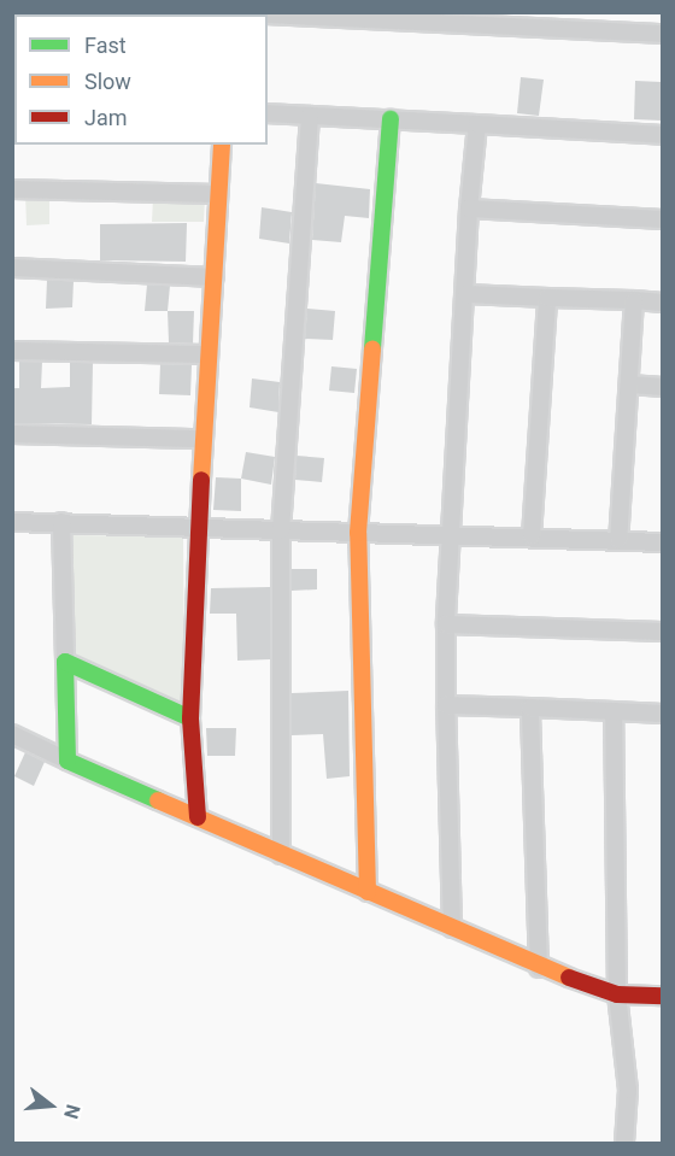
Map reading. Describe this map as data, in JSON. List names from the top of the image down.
{
  "legend": ["Fast", "Slow", "Jam"],
  "north": "right"
}
